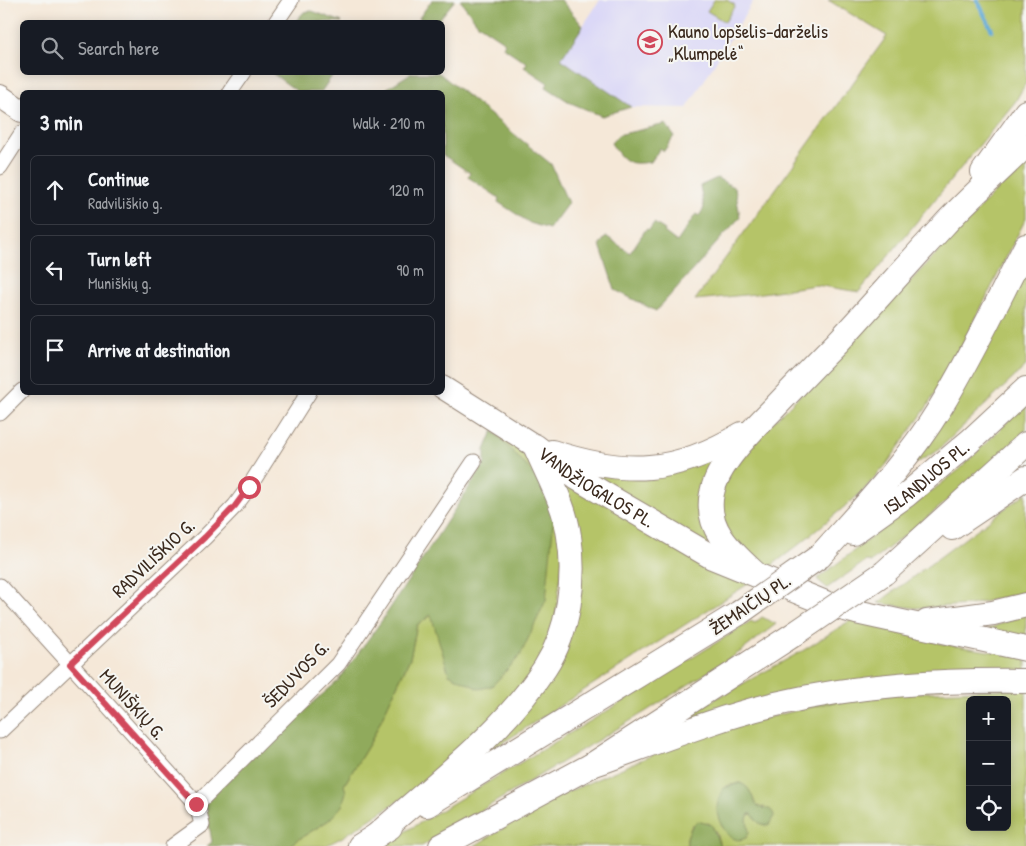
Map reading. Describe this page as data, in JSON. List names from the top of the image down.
{
  "streets": {
    "highway": ["ISLANDIJOS PL.", "VANDŽIOGALOS PL.", "ŽEMAIČIŲ PL."],
    "street": ["RADVILIŠKIO G.", "ŠEDUVOS G.", "MUNIŠKIŲ G."]
  },
  "crossings": [
    ["ISLANDIJOS PL.", "ŽEMAIČIŲ PL."],
    ["RADVILIŠKIO G.", "MUNIŠKIŲ G."],
    ["ŠEDUVOS G.", "MUNIŠKIŲ G."]
  ],
  "places": {
    "school or university": ["Kauno lopšelis-darželis „Klumpelė“"]
  },
  "page": {
    "search": "Search here",
    "heading": ["3 min", "Walk · 210 m"],
    "list": [
      ["Continue", "Radviliškio g.", "120 m"],
      ["Turn left", "Muniškių g.", "90 m"],
      "Arrive at destination"
    ],
    "map_buttons": ["+", "−"]
  }
}
